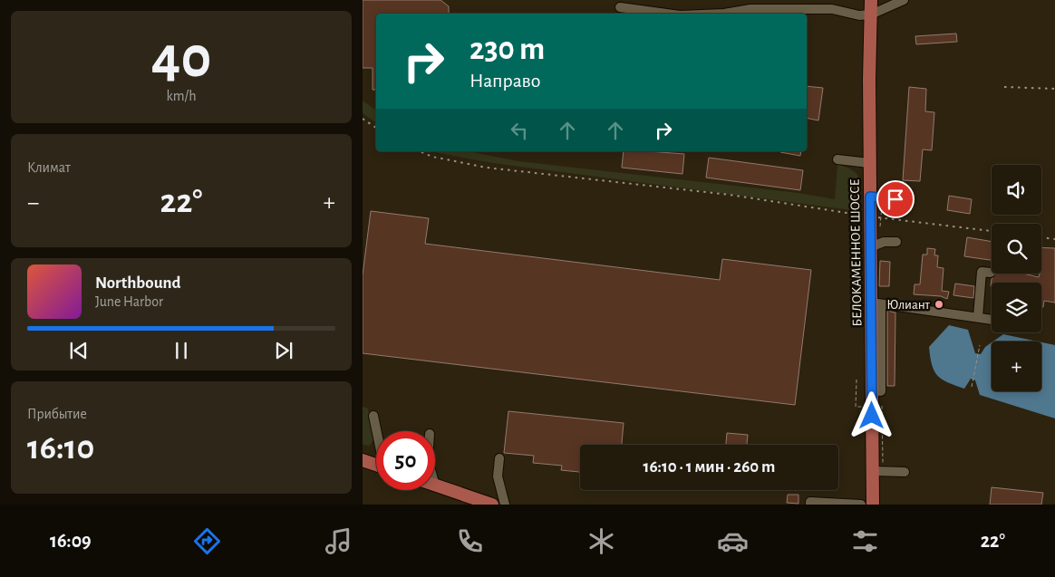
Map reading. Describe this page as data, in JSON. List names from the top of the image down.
{
  "streets": {
    "main road": ["БЕЛОКАМЕННОЕ ШОССЕ"]
  },
  "places": ["Юлиант"],
  "page": {
    "tile": [
      ["40", "km/h"],
      "Климат",
      ["Прибытие", "16:10"]
    ],
    "turn": ["230 m", "Направо"],
    "map_buttons": "+",
    "heat": ["−", "22°", "+"],
    "song": ["Northbound", "June Harbor"],
    "limit": "50",
    "trip": "16:10 · 1 мин · 260 m",
    "tabs": ["16:09", "22°"]
  }
}
